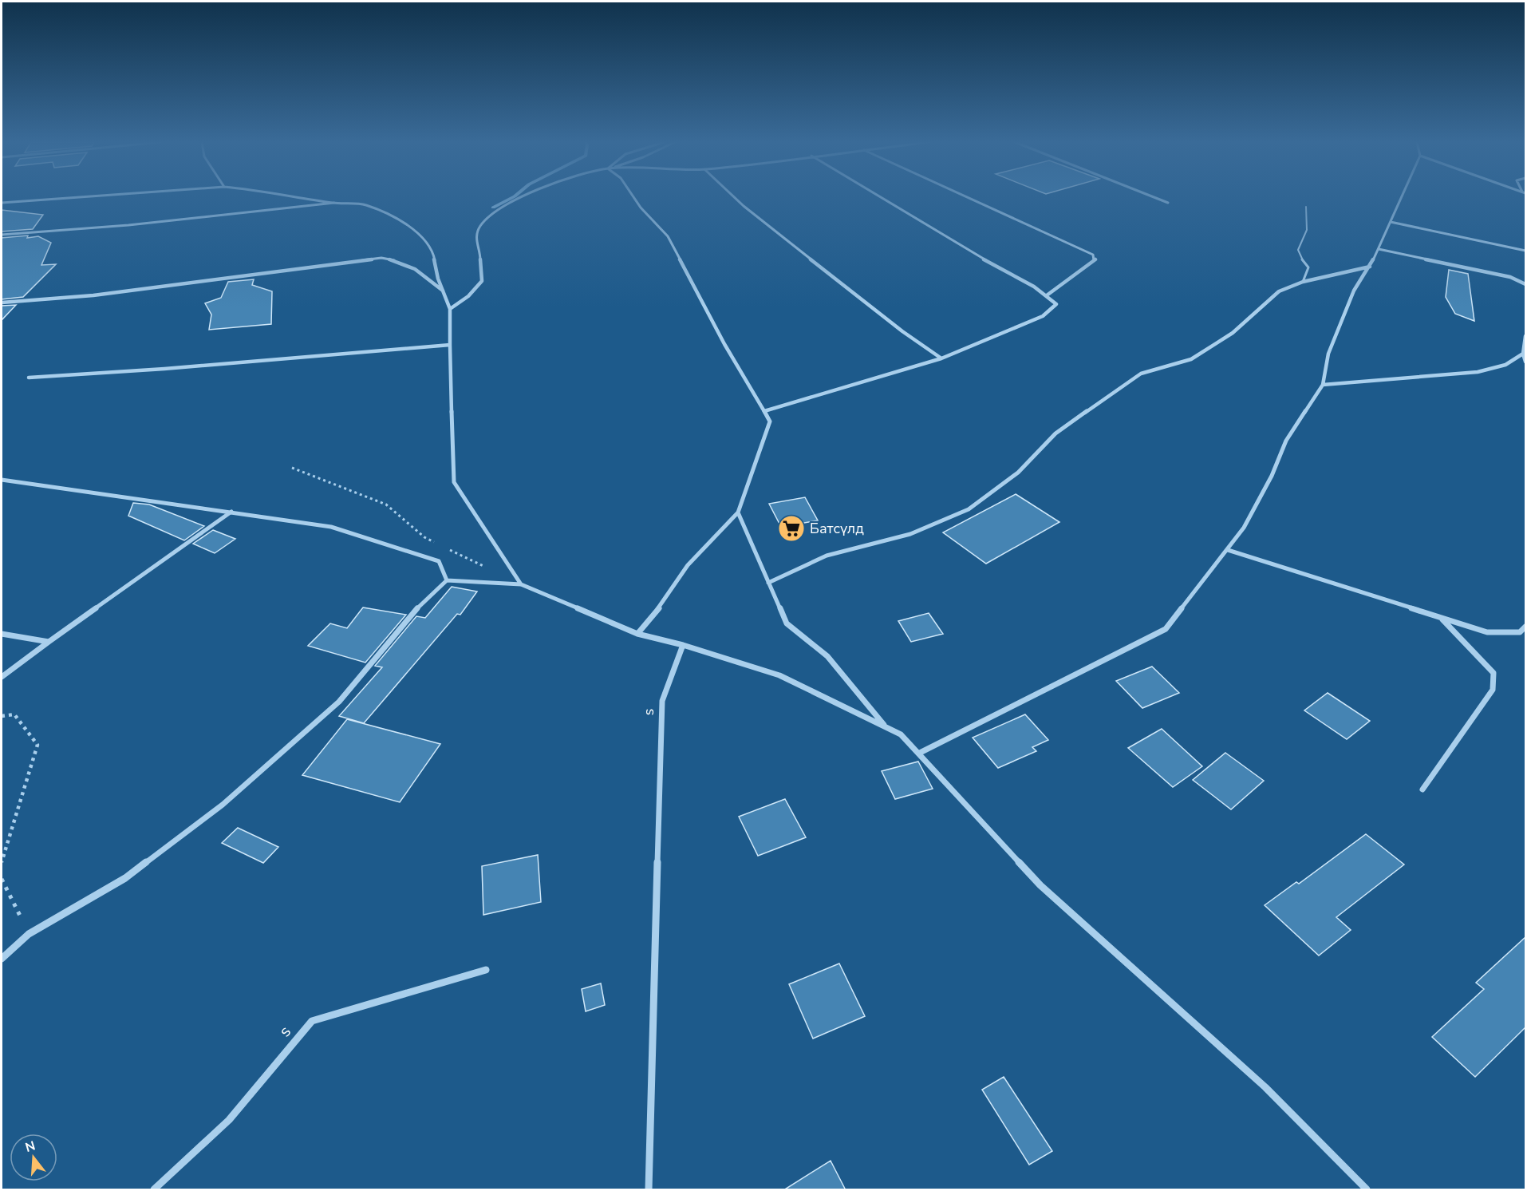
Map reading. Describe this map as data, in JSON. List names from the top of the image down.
{
  "streets": {
    "street": ["s"]
  },
  "places": {
    "supermarket": ["Батсүлд"]
  },
  "north": "top"
}
